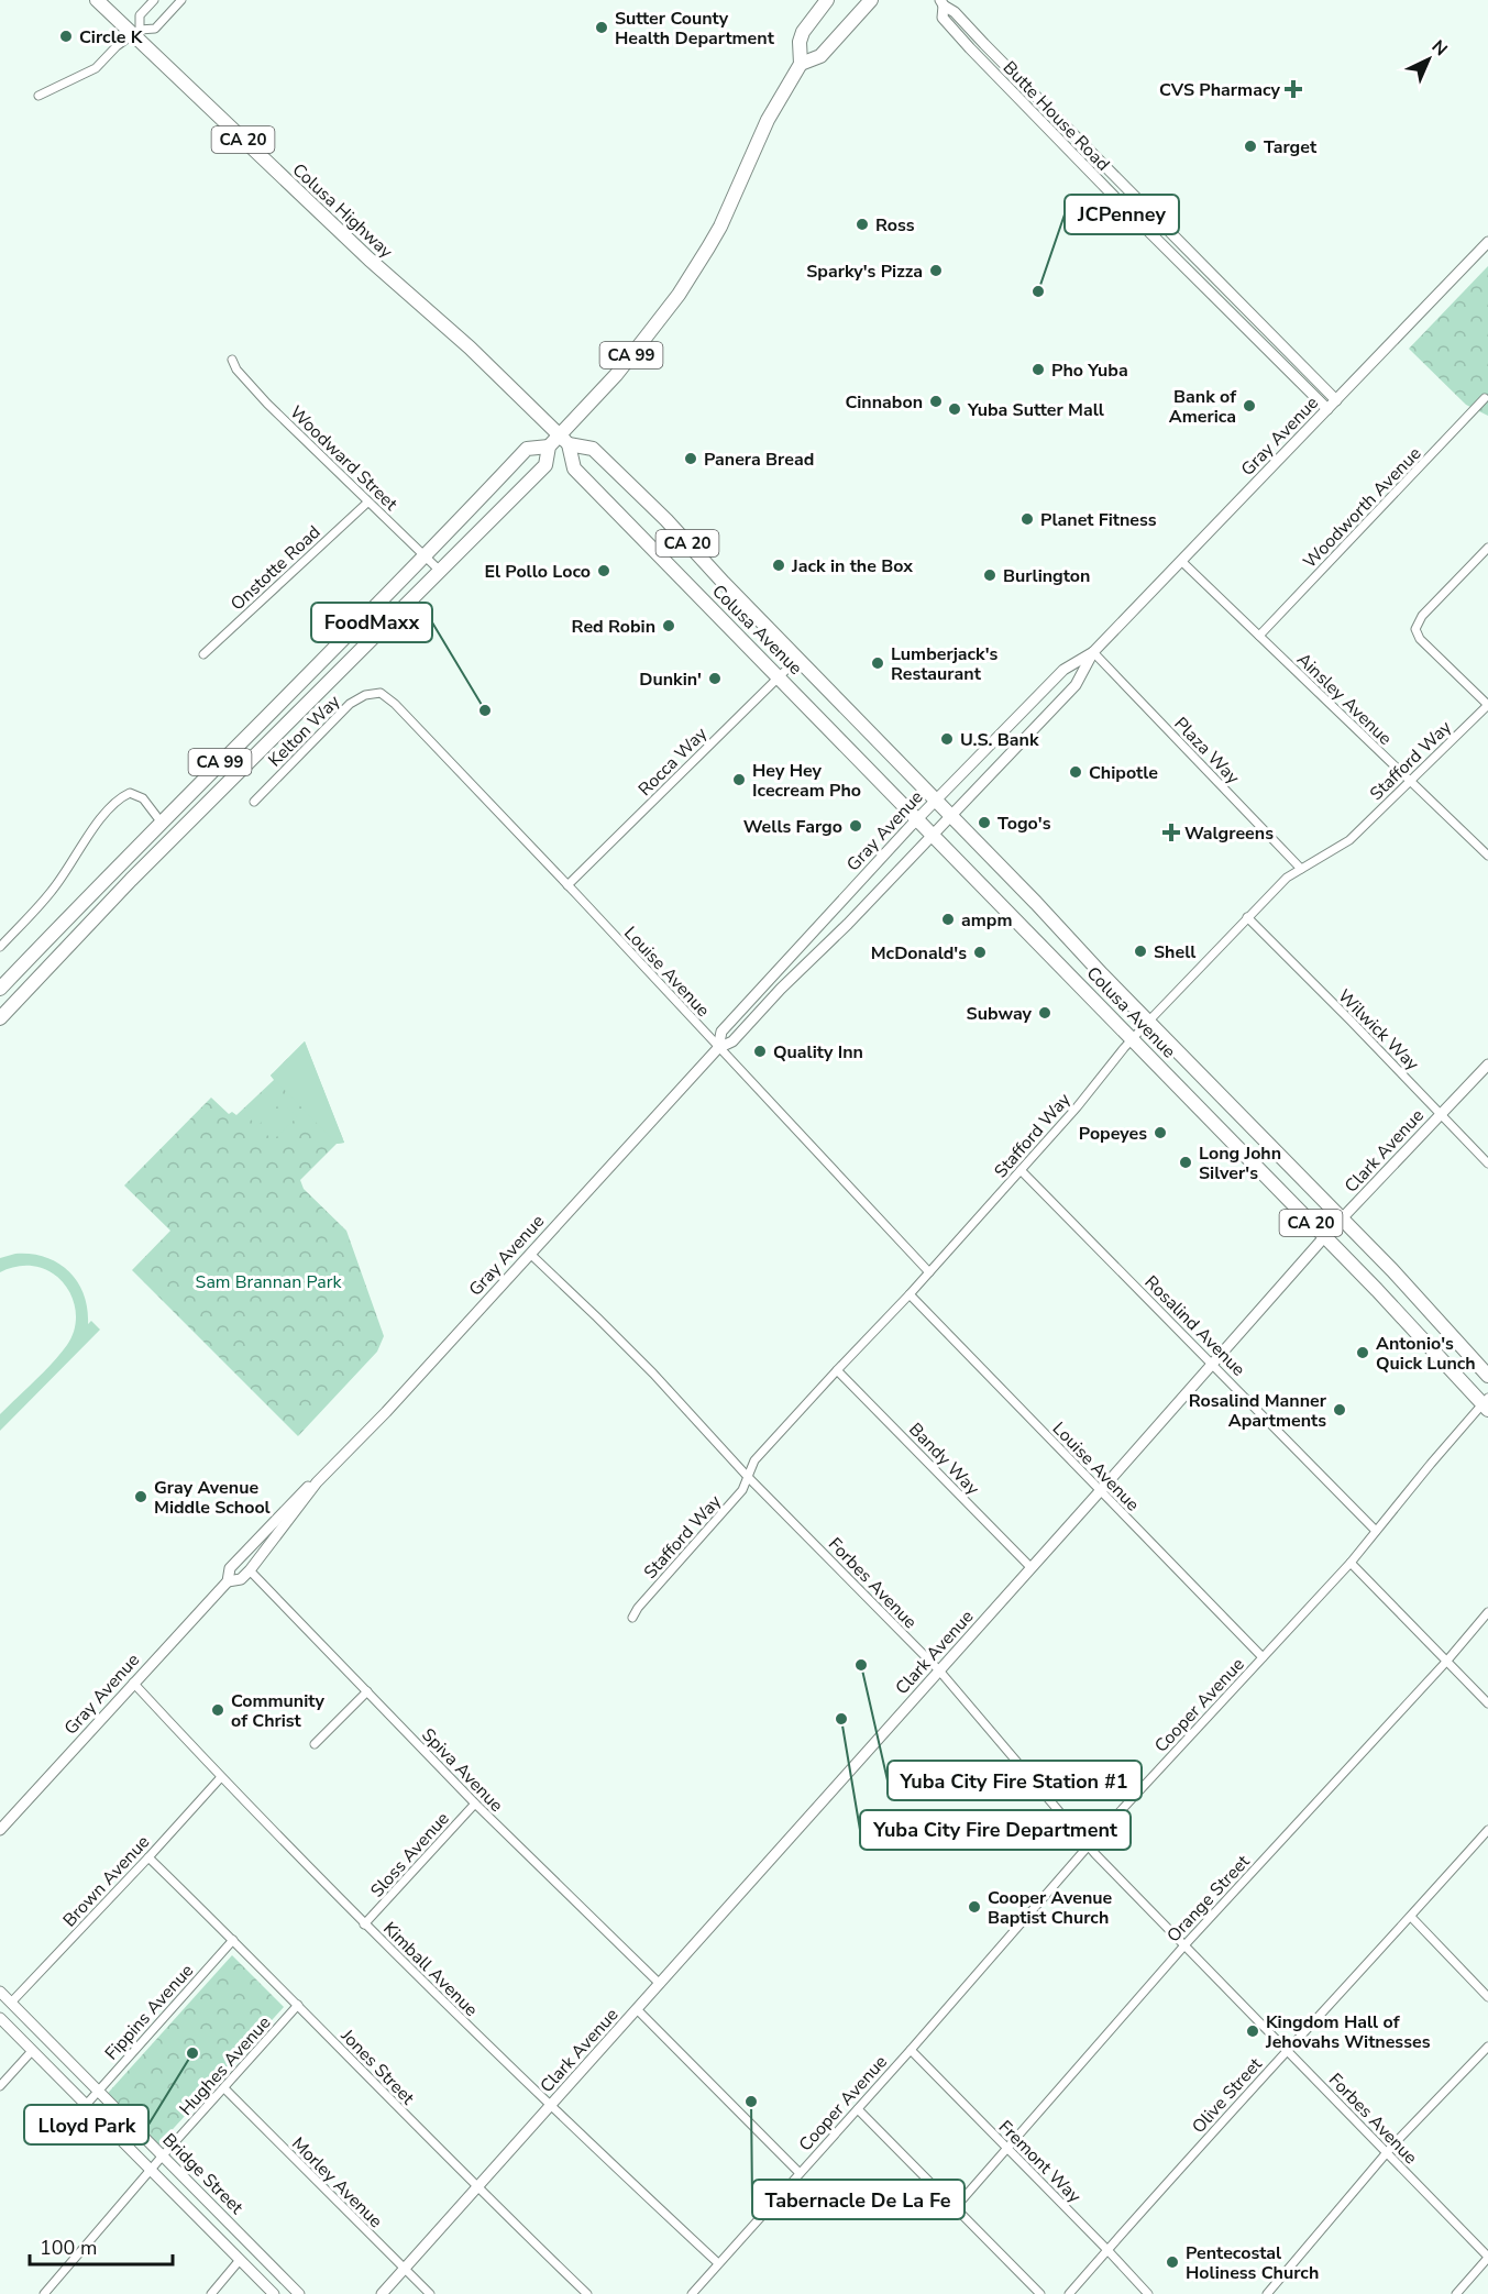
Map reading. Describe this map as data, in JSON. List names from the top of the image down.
{
  "streets": {
    "highway": [
      "CA 20",
      "Colusa Highway",
      "CA 99",
      "Colusa Avenue"
    ],
    "main road": [
      "Butte House Road",
      "Gray Avenue",
      "Clark Avenue",
      "Bridge Street"
    ],
    "street": [
      "Woodward Street",
      "Woodworth Avenue",
      "Onstotte Road",
      "Ainsley Avenue",
      "Kelton Way",
      "Plaza Way",
      "Stafford Way",
      "Rocca Way",
      "Louise Avenue",
      "Wilwick Way",
      "Rosalind Avenue",
      "Bandy Way",
      "Forbes Avenue",
      "Cooper Avenue",
      "Spiva Avenue",
      "Sloss Avenue",
      "Brown Avenue",
      "Orange Street",
      "Kimball Avenue",
      "Fippins Avenue",
      "Hughes Avenue",
      "Jones Street",
      "Olive Street",
      "Fremont Way",
      "Morley Avenue"
    ]
  },
  "crossings": [
    ["Butte House Road", "Gray Avenue"],
    ["Colusa Highway", "CA 99"],
    ["Colusa Highway", "Colusa Avenue"],
    ["CA 99", "Woodward Street"],
    ["CA 99", "Colusa Avenue"],
    ["Gray Avenue", "Colusa Avenue"],
    ["Gray Avenue", "Ainsley Avenue"],
    ["Gray Avenue", "Plaza Way"],
    ["Gray Avenue", "Louise Avenue"],
    ["Gray Avenue", "Forbes Avenue"],
    ["Gray Avenue", "Spiva Avenue"],
    ["Gray Avenue", "Kimball Avenue"],
    ["Woodward Street", "Onstotte Road"],
    ["Woodworth Avenue", "Ainsley Avenue"],
    ["Colusa Avenue", "Stafford Way"],
    ["Colusa Avenue", "Rocca Way"],
    ["Colusa Avenue", "Clark Avenue"],
    ["Colusa Avenue", "Cooper Avenue"],
    ["Ainsley Avenue", "Stafford Way"],
    ["Kelton Way", "Louise Avenue"],
    ["Plaza Way", "Stafford Way"],
    ["Stafford Way", "Louise Avenue"],
    ["Stafford Way", "Wilwick Way"],
    ["Stafford Way", "Rosalind Avenue"],
    ["Stafford Way", "Bandy Way"],
    ["Stafford Way", "Forbes Avenue"],
    ["Rocca Way", "Louise Avenue"],
    ["Louise Avenue", "Clark Avenue"],
    ["Louise Avenue", "Cooper Avenue"],
    ["Wilwick Way", "Clark Avenue"],
    ["Clark Avenue", "Rosalind Avenue"],
    ["Clark Avenue", "Bandy Way"],
    ["Clark Avenue", "Forbes Avenue"],
    ["Clark Avenue", "Spiva Avenue"],
    ["Clark Avenue", "Kimball Avenue"],
    ["Clark Avenue", "Jones Street"],
    ["Clark Avenue", "Morley Avenue"],
    ["Rosalind Avenue", "Cooper Avenue"],
    ["Forbes Avenue", "Cooper Avenue"],
    ["Forbes Avenue", "Orange Street"],
    ["Forbes Avenue", "Olive Street"],
    ["Cooper Avenue", "Kimball Avenue"],
    ["Cooper Avenue", "Fremont Way"],
    ["Spiva Avenue", "Sloss Avenue"],
    ["Sloss Avenue", "Kimball Avenue"],
    ["Brown Avenue", "Kimball Avenue"],
    ["Brown Avenue", "Jones Street"],
    ["Brown Avenue", "Bridge Street"],
    ["Orange Street", "Fremont Way"],
    ["Fippins Avenue", "Jones Street"],
    ["Fippins Avenue", "Bridge Street"],
    ["Hughes Avenue", "Jones Street"],
    ["Hughes Avenue", "Bridge Street"],
    ["Hughes Avenue", "Morley Avenue"],
    ["Olive Street", "Fremont Way"]
  ],
  "parks": ["Sam Brannan Park"],
  "places": {
    "other": [
      "Sutter County Health Department",
      "Circle K",
      "Target",
      "Ross",
      "Sparky's Pizza",
      "JCPenney",
      "Pho Yuba",
      "Cinnabon",
      "Bank of America",
      "Yuba Sutter Mall",
      "Panera Bread",
      "Planet Fitness",
      "Jack in the Box",
      "El Pollo Loco",
      "Burlington",
      "Red Robin",
      "Lumberjack's Restaurant",
      "Dunkin'",
      "FoodMaxx",
      "U.S. Bank",
      "Chipotle",
      "Hey Hey Icecream Pho",
      "Togo's",
      "Wells Fargo",
      "ampm",
      "Shell",
      "McDonald's",
      "Subway",
      "Quality Inn",
      "Popeyes",
      "Long John Silver's",
      "Antonio's Quick Lunch",
      "Rosalind Manner Apartments",
      "Gray Avenue Middle School",
      "Yuba City Fire Station #1",
      "Community of Christ",
      "Yuba City Fire Department",
      "Cooper Avenue Baptist Church",
      "Kingdom Hall of Jehovahs Witnesses",
      "Lloyd Park",
      "Tabernacle De La Fe",
      "Pentecostal Holiness Church"
    ],
    "health": ["CVS Pharmacy", "Walgreens"]
  },
  "scale_bar": "100 m",
  "north": "top right"
}
